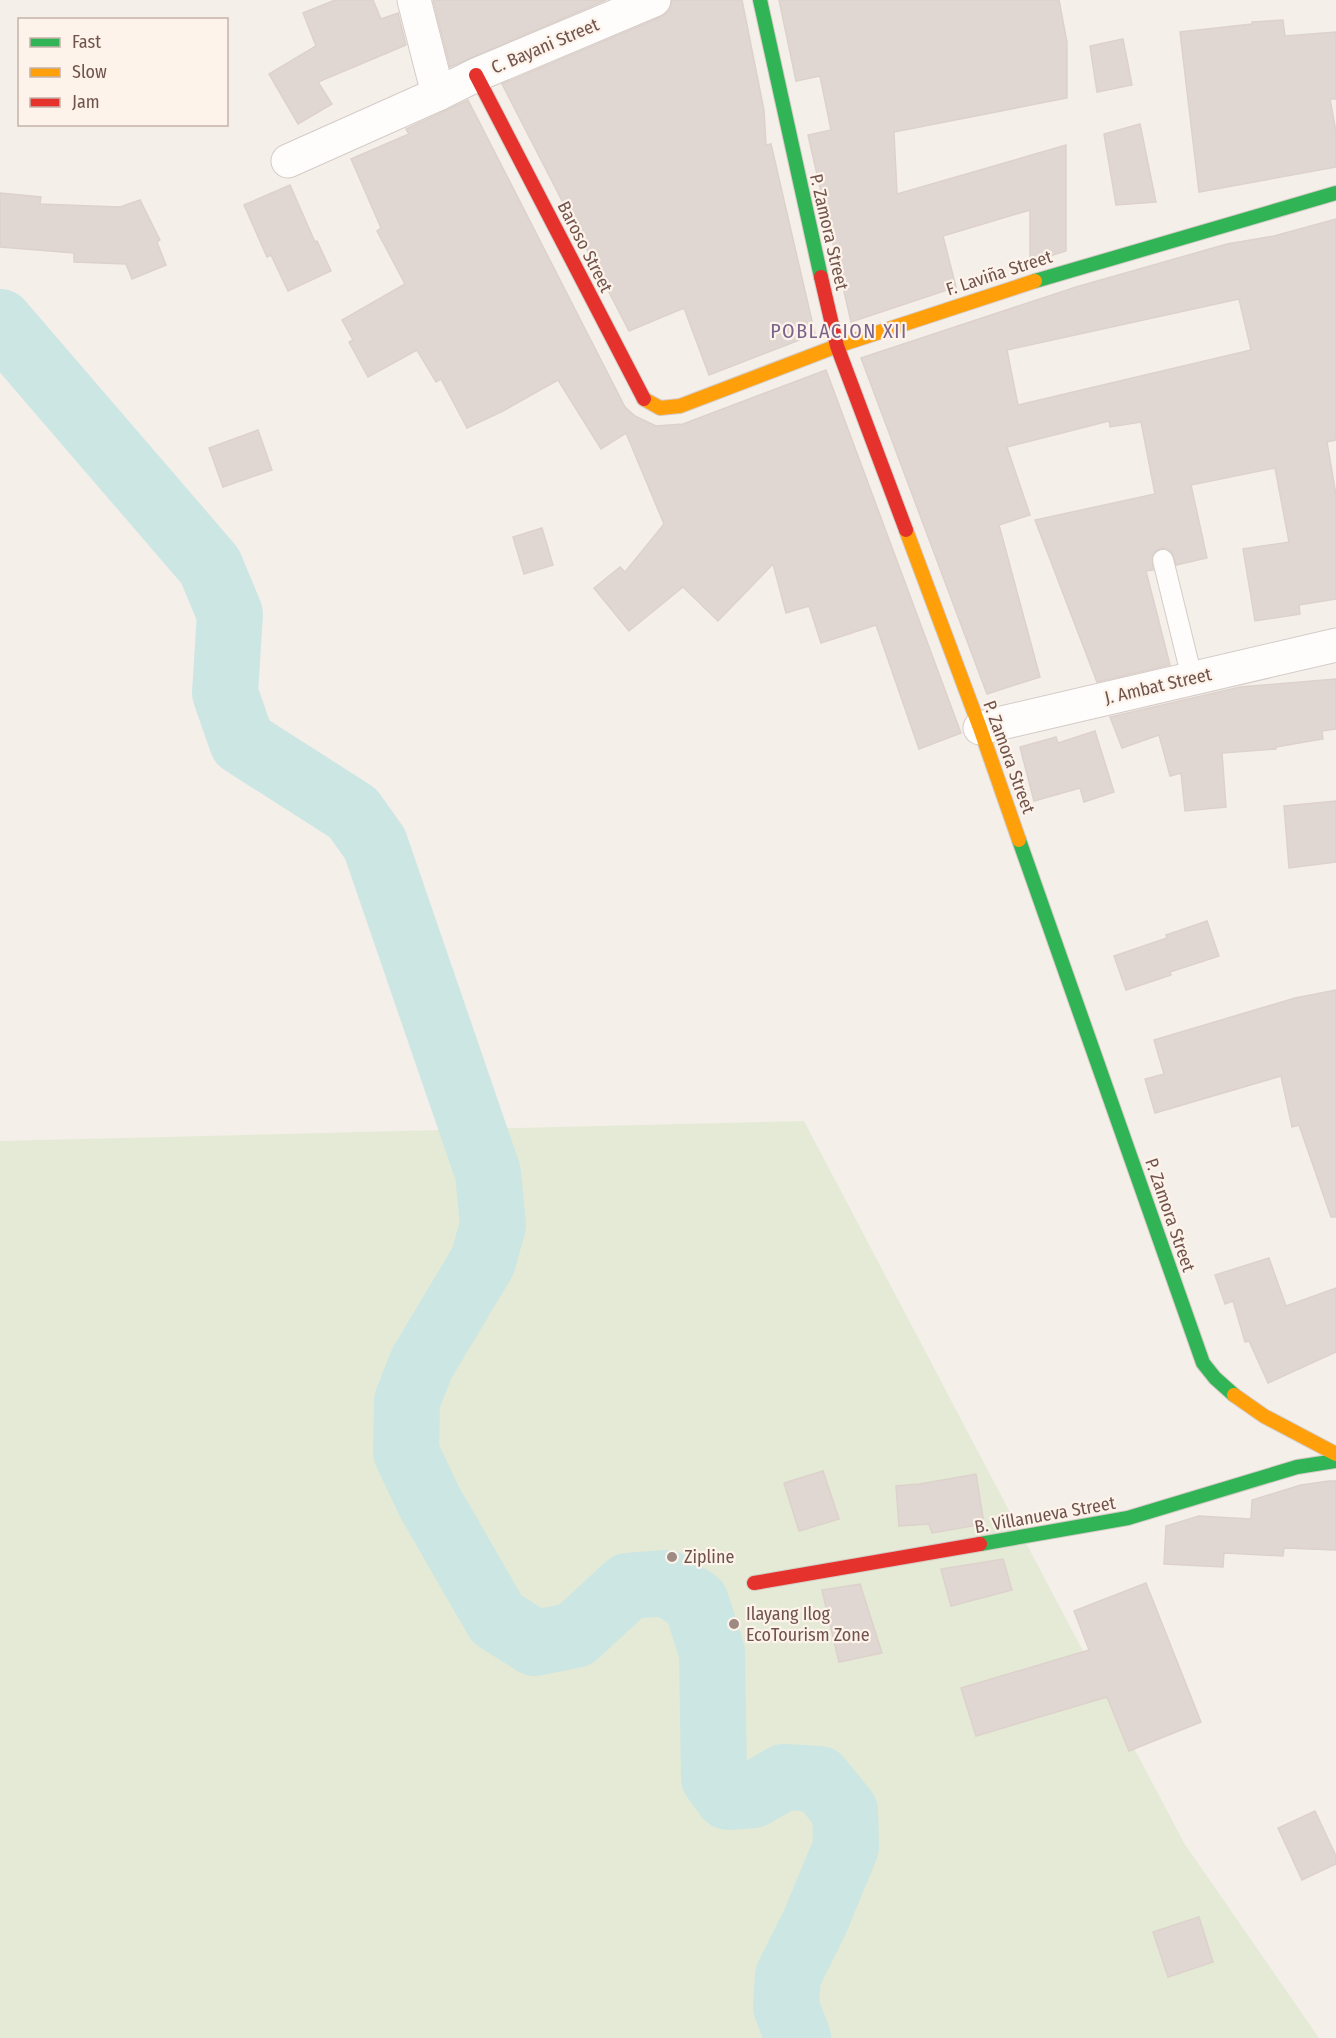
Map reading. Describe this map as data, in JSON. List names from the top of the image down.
{
  "streets": {
    "street": [
      "C. Bayani Street",
      "P. Zamora Street",
      "Baroso Street",
      "F. Laviña Street",
      "J. Ambat Street",
      "B. Villanueva Street"
    ]
  },
  "crossings": [
    ["C. Bayani Street", "Baroso Street"],
    ["P. Zamora Street", "F. Laviña Street"],
    ["P. Zamora Street", "J. Ambat Street"],
    ["Baroso Street", "F. Laviña Street"]
  ],
  "districts": ["POBLACION XII"],
  "places": ["Zipline", "Ilayang Ilog EcoTourism Zone"],
  "legend": ["Fast", "Slow", "Jam"]
}
